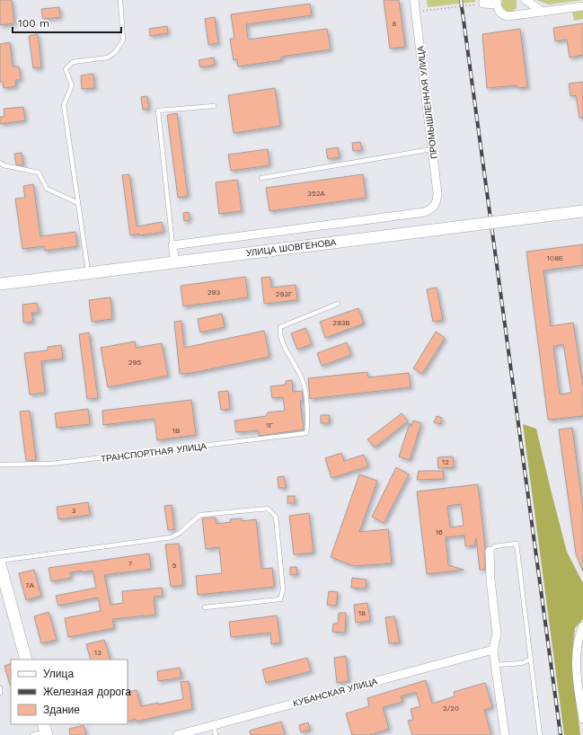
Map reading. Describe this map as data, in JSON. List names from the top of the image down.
{
  "streets": {
    "street": ["ПРОМЫШЛЕННАЯ УЛИЦА", "УЛИЦА ШОВГЕНОВА", "КУБАНСКАЯ УЛИЦА"],
    "lane": ["ТРАНСПОРТНАЯ УЛИЦА"]
  },
  "house_numbers": [
    "8",
    "352А",
    "108Е",
    "293",
    "293Г",
    "293В",
    "295",
    "1Г",
    "1В",
    "12",
    "3",
    "16",
    "7",
    "5",
    "7А",
    "18",
    "13",
    "2/20"
  ],
  "legend": ["Улица", "Железная дорога", "Здание"],
  "scale_bar": "100 m"
}
